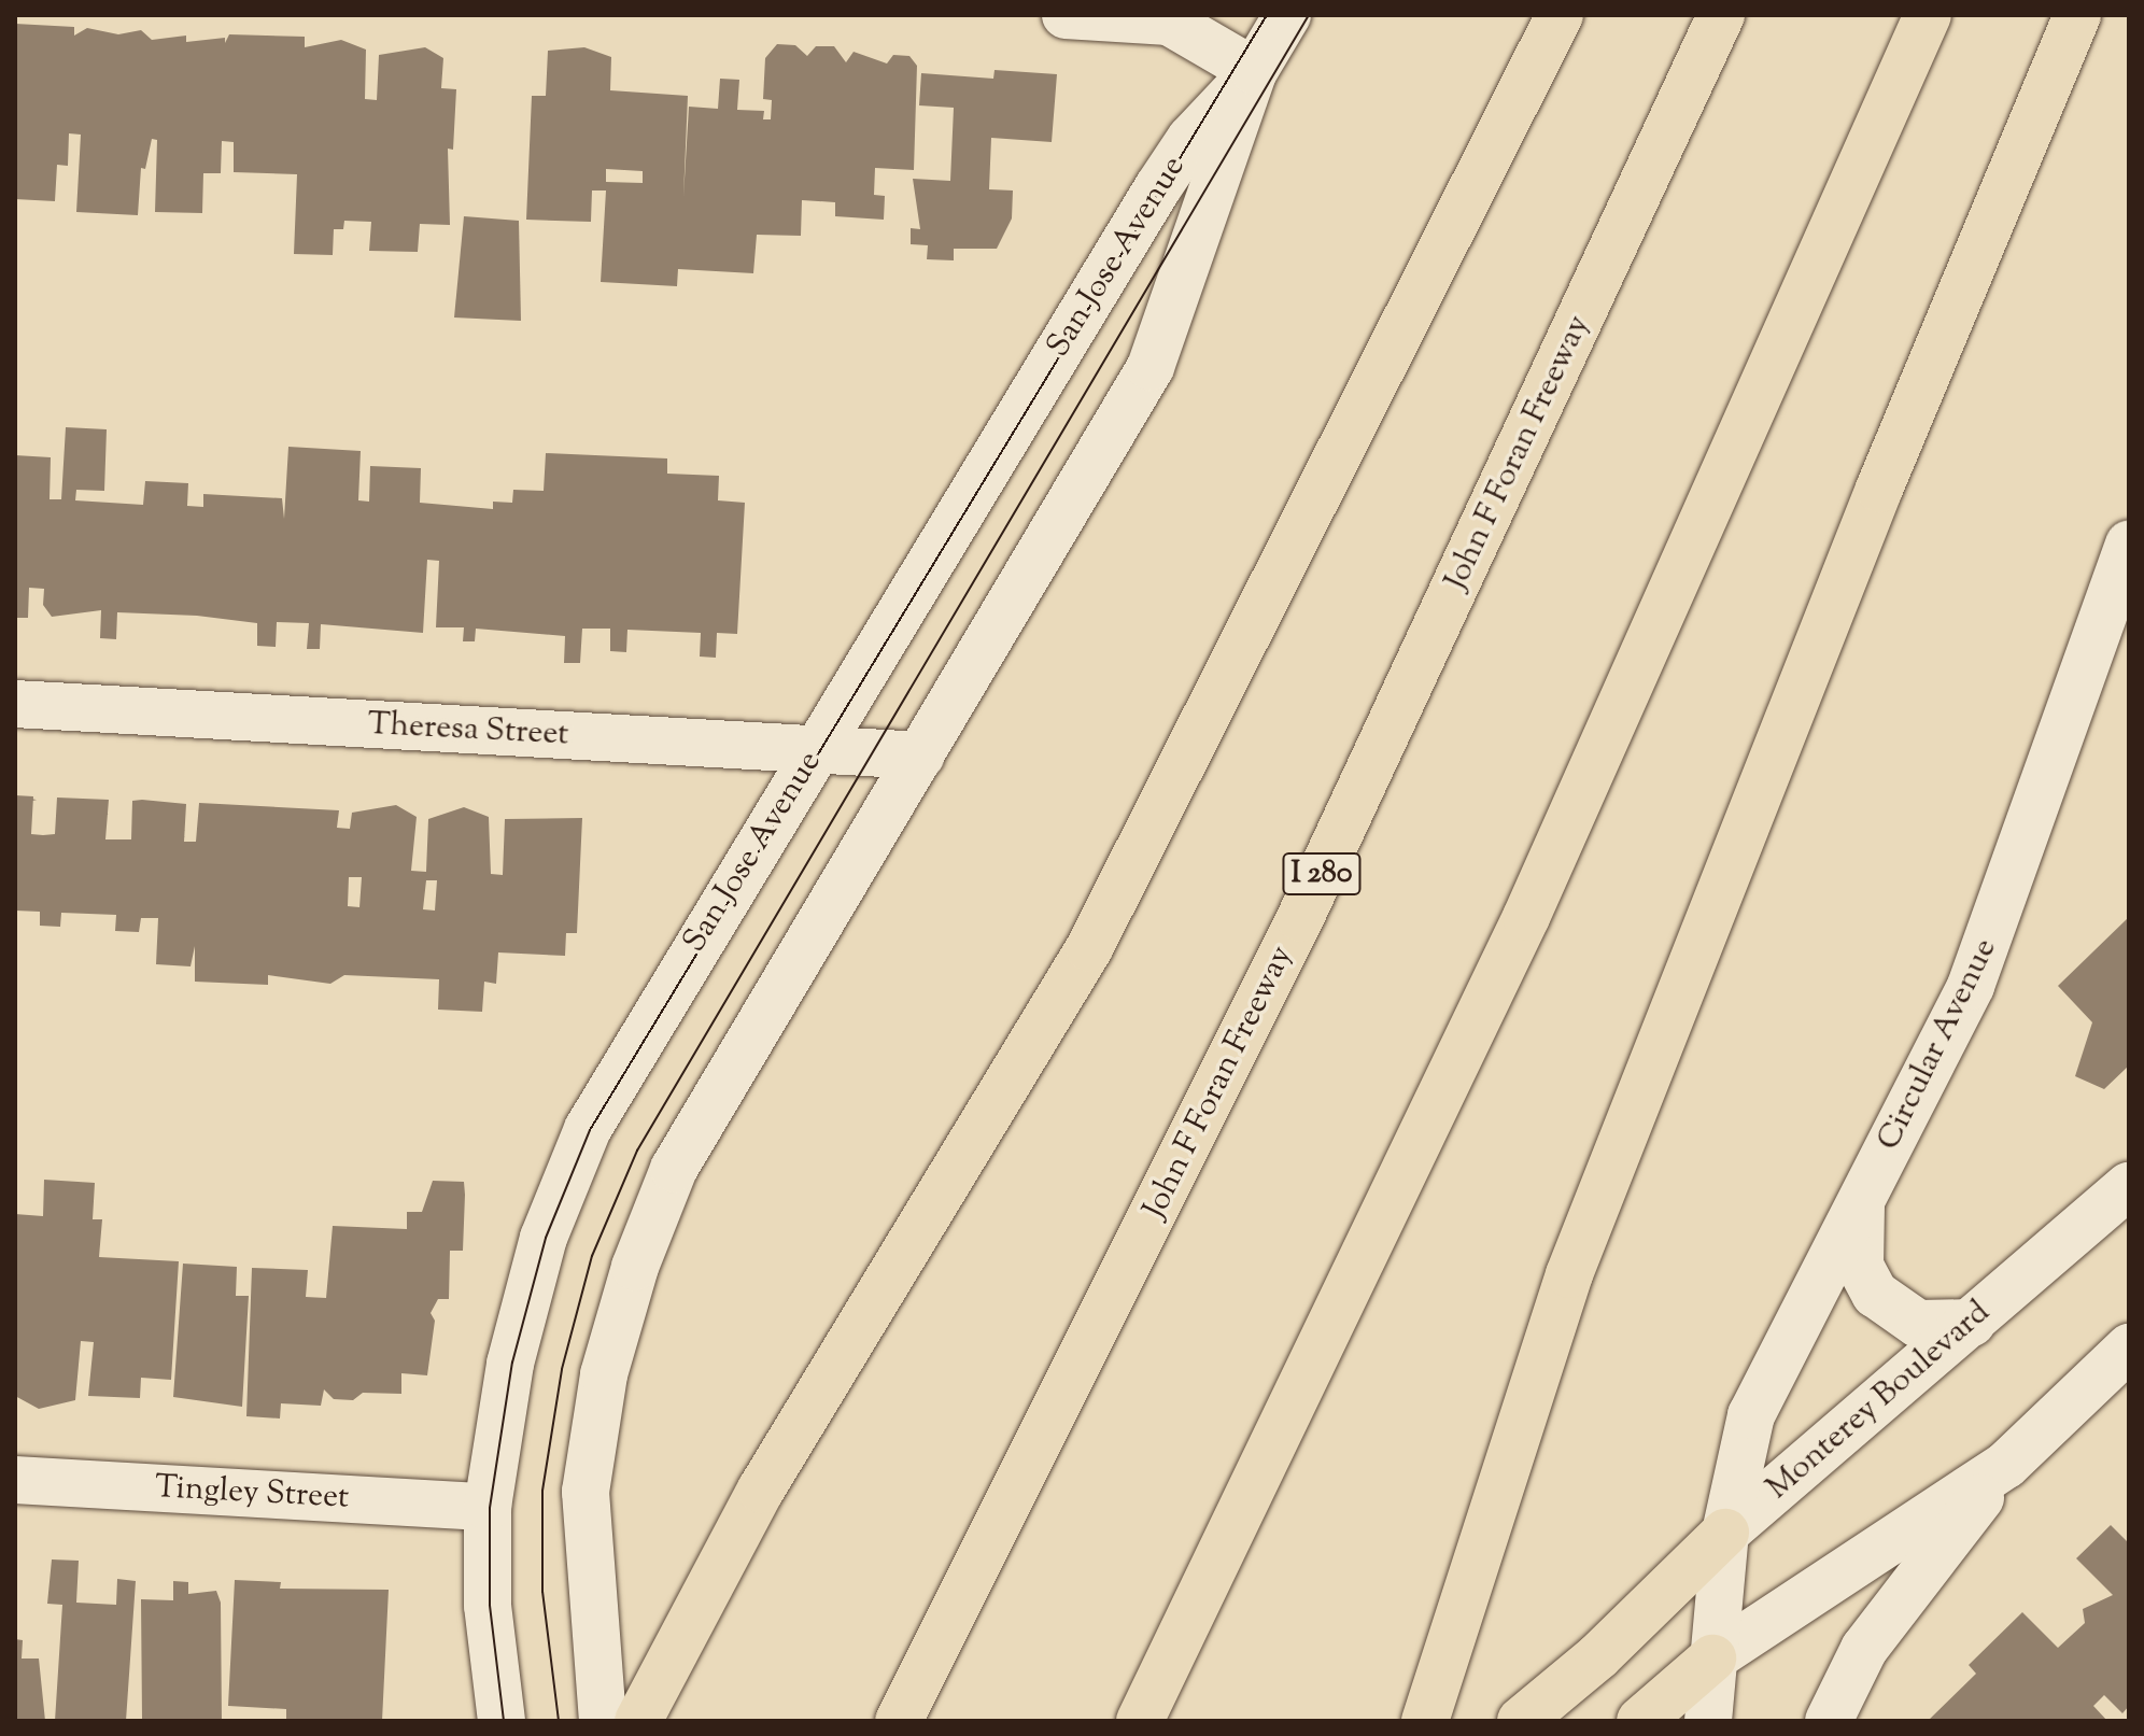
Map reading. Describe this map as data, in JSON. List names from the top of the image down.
{
  "streets": {
    "highway": ["John F Foran Freeway", "I 280"],
    "main road": [
      "San Jose Avenue",
      "Theresa Street",
      "Circular Avenue",
      "Monterey Boulevard",
      "Tingley Street"
    ]
  },
  "crossings": [
    ["San Jose Avenue", "Theresa Street"],
    ["San Jose Avenue", "Tingley Street"],
    ["Circular Avenue", "Monterey Boulevard"]
  ]
}
